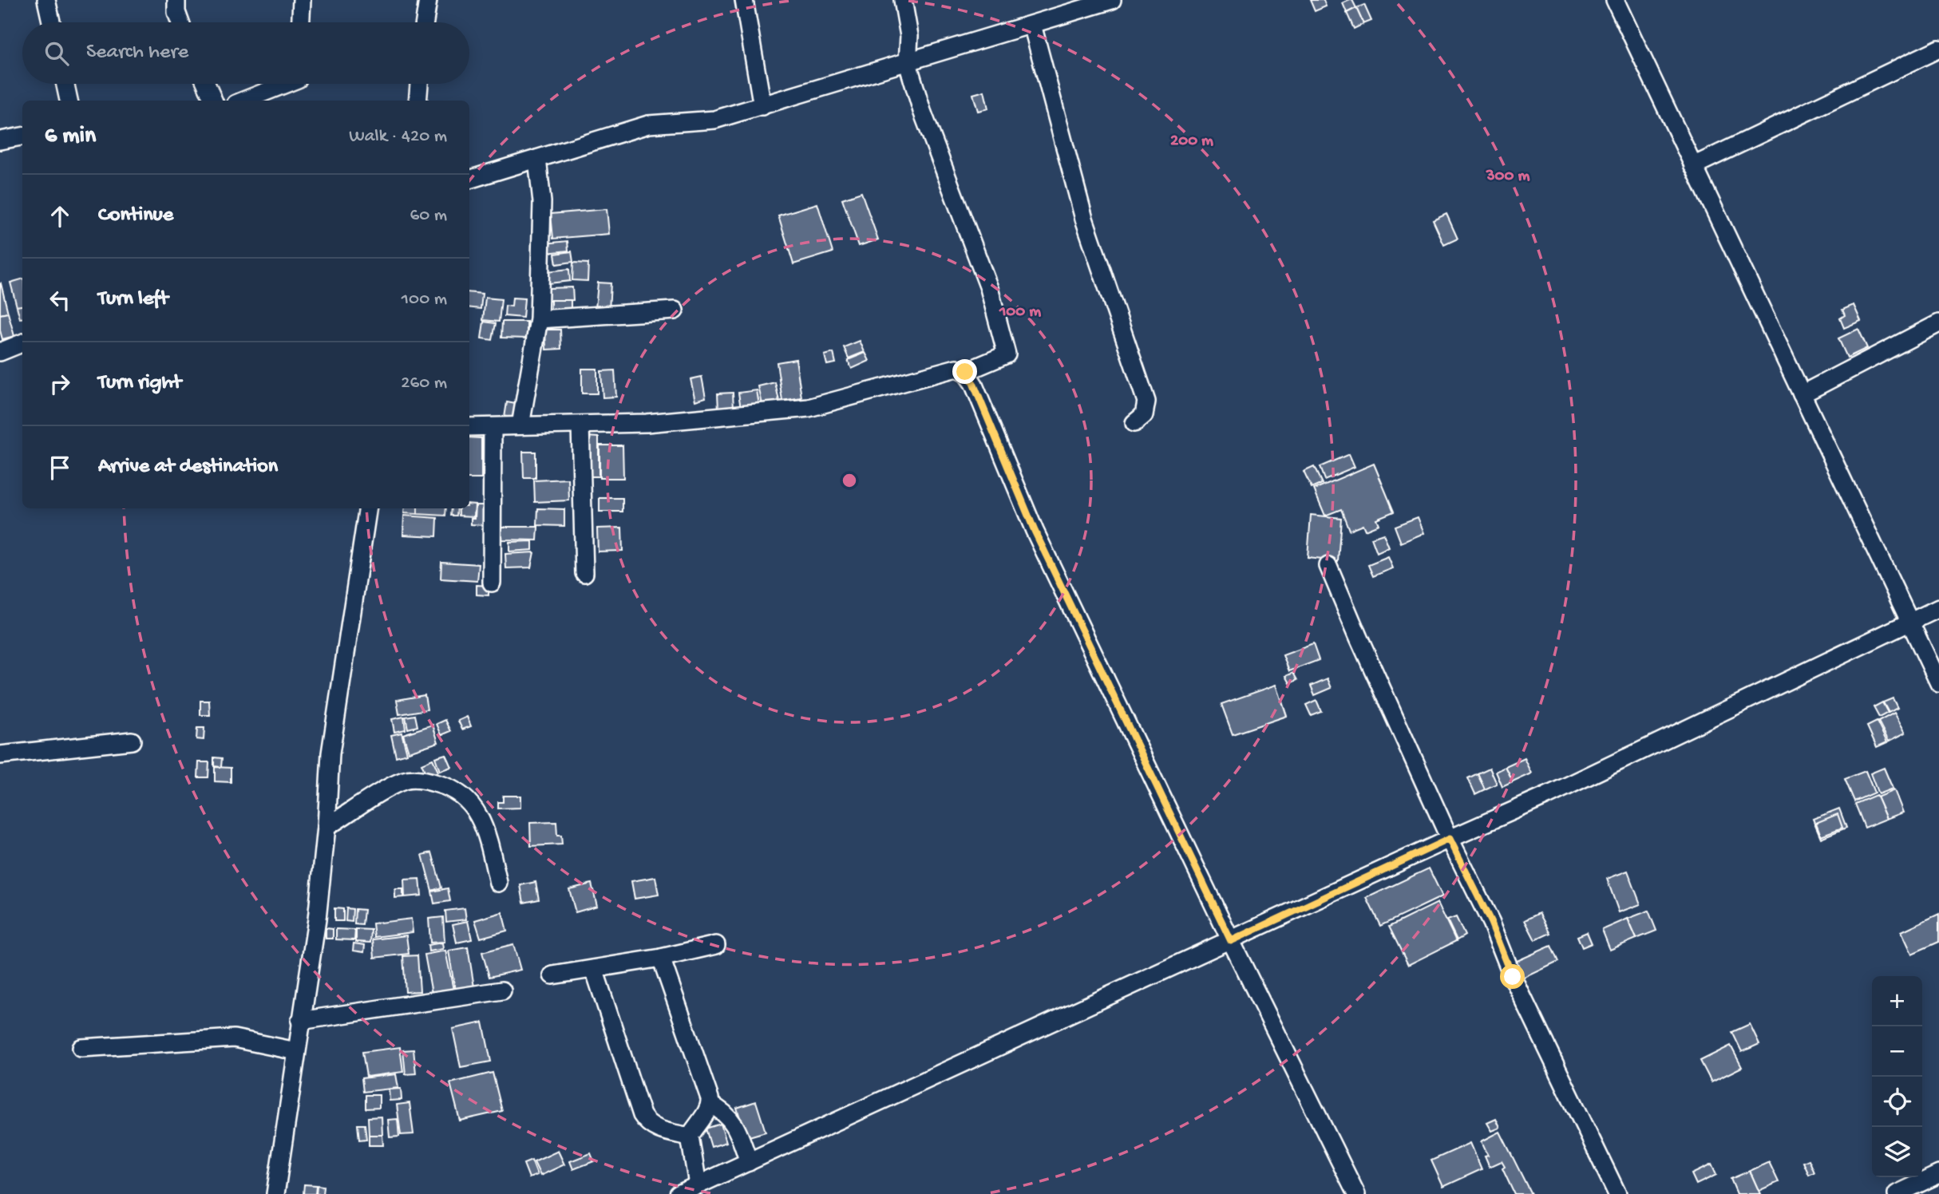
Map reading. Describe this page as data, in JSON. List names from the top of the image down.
{
  "page": {
    "search": "Search here",
    "heading": ["6 min", "Walk · 420 m"],
    "list": [
      ["Continue", "60 m"],
      ["Turn left", "100 m"],
      ["Turn right", "260 m"],
      "Arrive at destination"
    ],
    "map_buttons": ["+", "−"]
  },
  "rings": ["200 m", "300 m", "100 m"]
}
